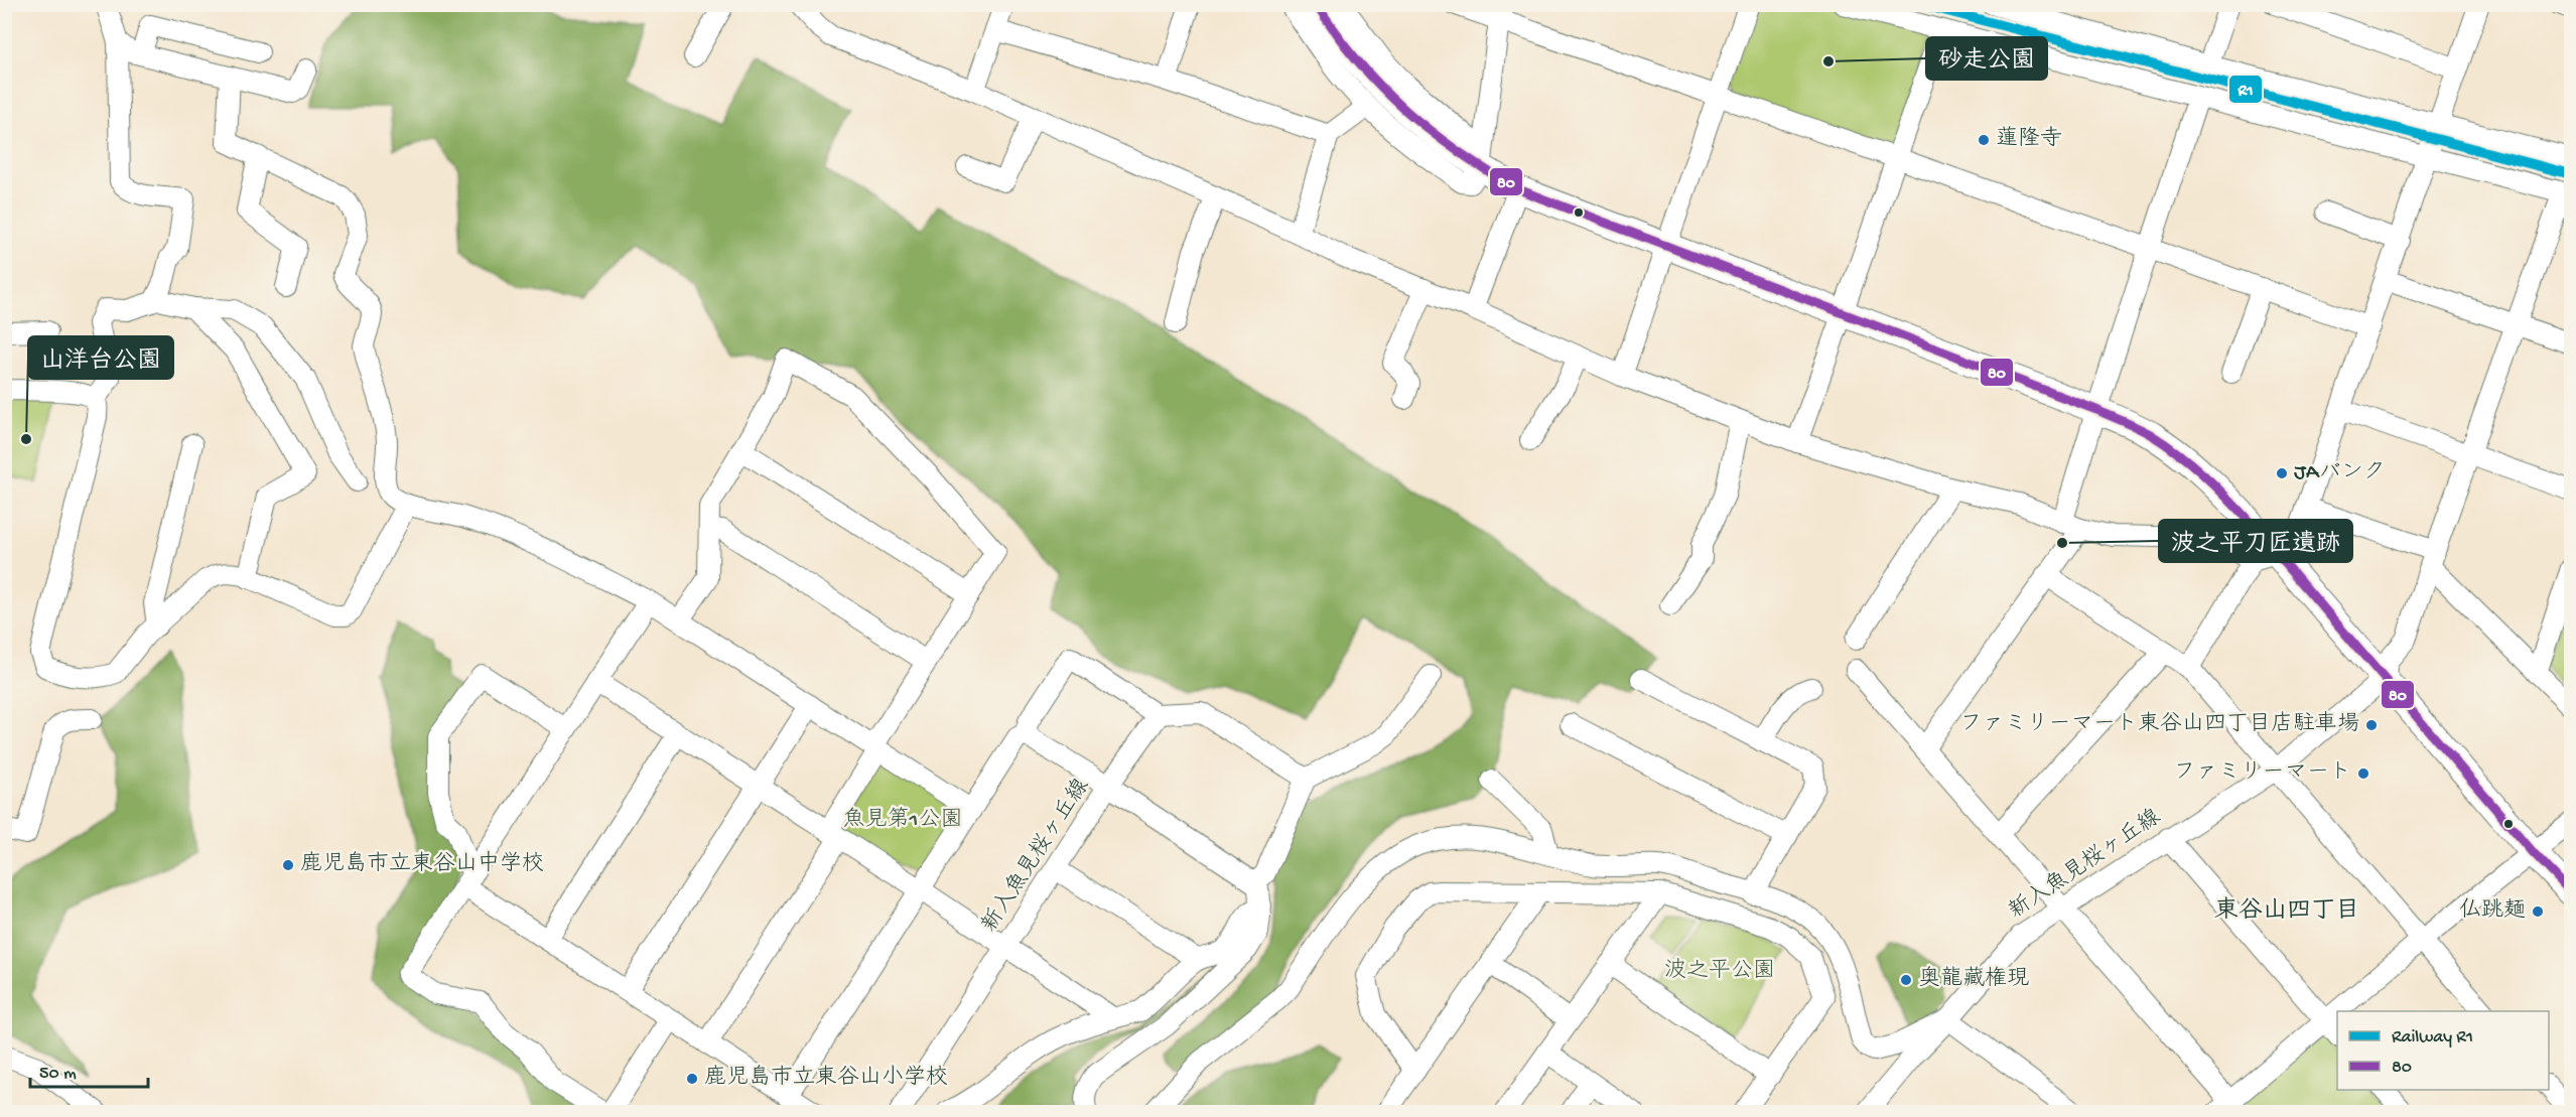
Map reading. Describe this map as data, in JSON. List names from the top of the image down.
{
  "streets": {
    "street": ["新入魚見桜ヶ丘線"]
  },
  "districts": ["東谷山四丁目"],
  "parks": ["魚見第1公園", "波之平公園"],
  "places": [
    "砂走公園",
    "蓮隆寺",
    "山洋台公園",
    "JAバンク",
    "波之平刀匠遺跡",
    "ファミリーマート東谷山四丁目店駐車場",
    "ファミリーマート",
    "鹿児島市立東谷山中学校",
    "仏跳麺",
    "奥龍藏権現",
    "鹿児島市立東谷山小学校"
  ],
  "lines": ["rail line R1", "transit line 80"],
  "legend": ["Railway R1", "80"],
  "scale_bar": "50 m"
}
